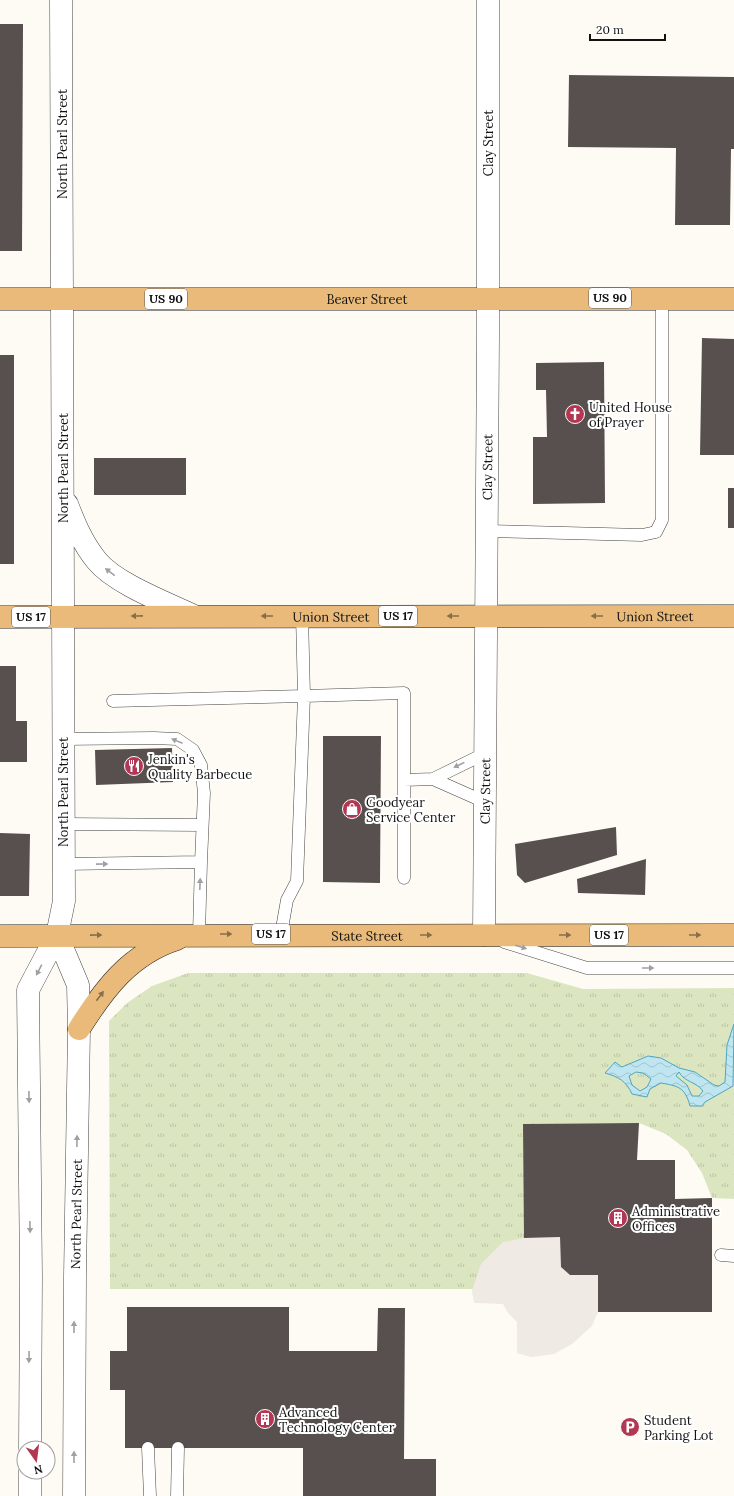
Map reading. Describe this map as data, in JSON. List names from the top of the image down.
{
  "streets": {
    "main road": [
      "Beaver Street",
      "US 90",
      "Union Street",
      "US 17",
      "State Street"
    ],
    "street": ["Clay Street", "North Pearl Street"]
  },
  "crossings": [
    ["Clay Street", "Beaver Street"],
    ["Clay Street", "Union Street"],
    ["Clay Street", "State Street"],
    ["North Pearl Street", "Beaver Street"],
    ["North Pearl Street", "Union Street"],
    ["North Pearl Street", "State Street"]
  ],
  "one_way": ["Union Street", "State Street"],
  "places": {
    "church": ["United House of Prayer"],
    "restaurant": ["Jenkin's Quality Barbecue"],
    "shop": ["Goodyear Service Center"],
    "building": ["Administrative Offices", "Advanced Technology Center"],
    "parking": ["Student Parking Lot"]
  },
  "scale_bar": "20 m",
  "north": "bottom"
}
